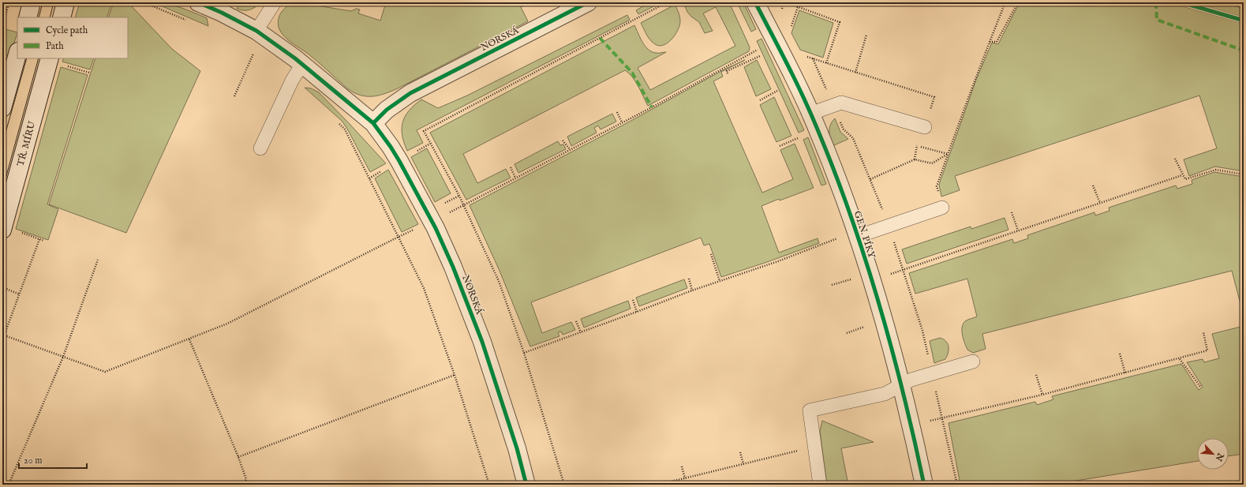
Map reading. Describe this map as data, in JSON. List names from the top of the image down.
{
  "streets": {
    "street": ["NORSKÁ", "TŘ. MÍRU", "GEN. PÍKY"]
  },
  "legend": ["Cycle path", "Path"],
  "scale_bar": "20 m",
  "north": "bottom right"
}
